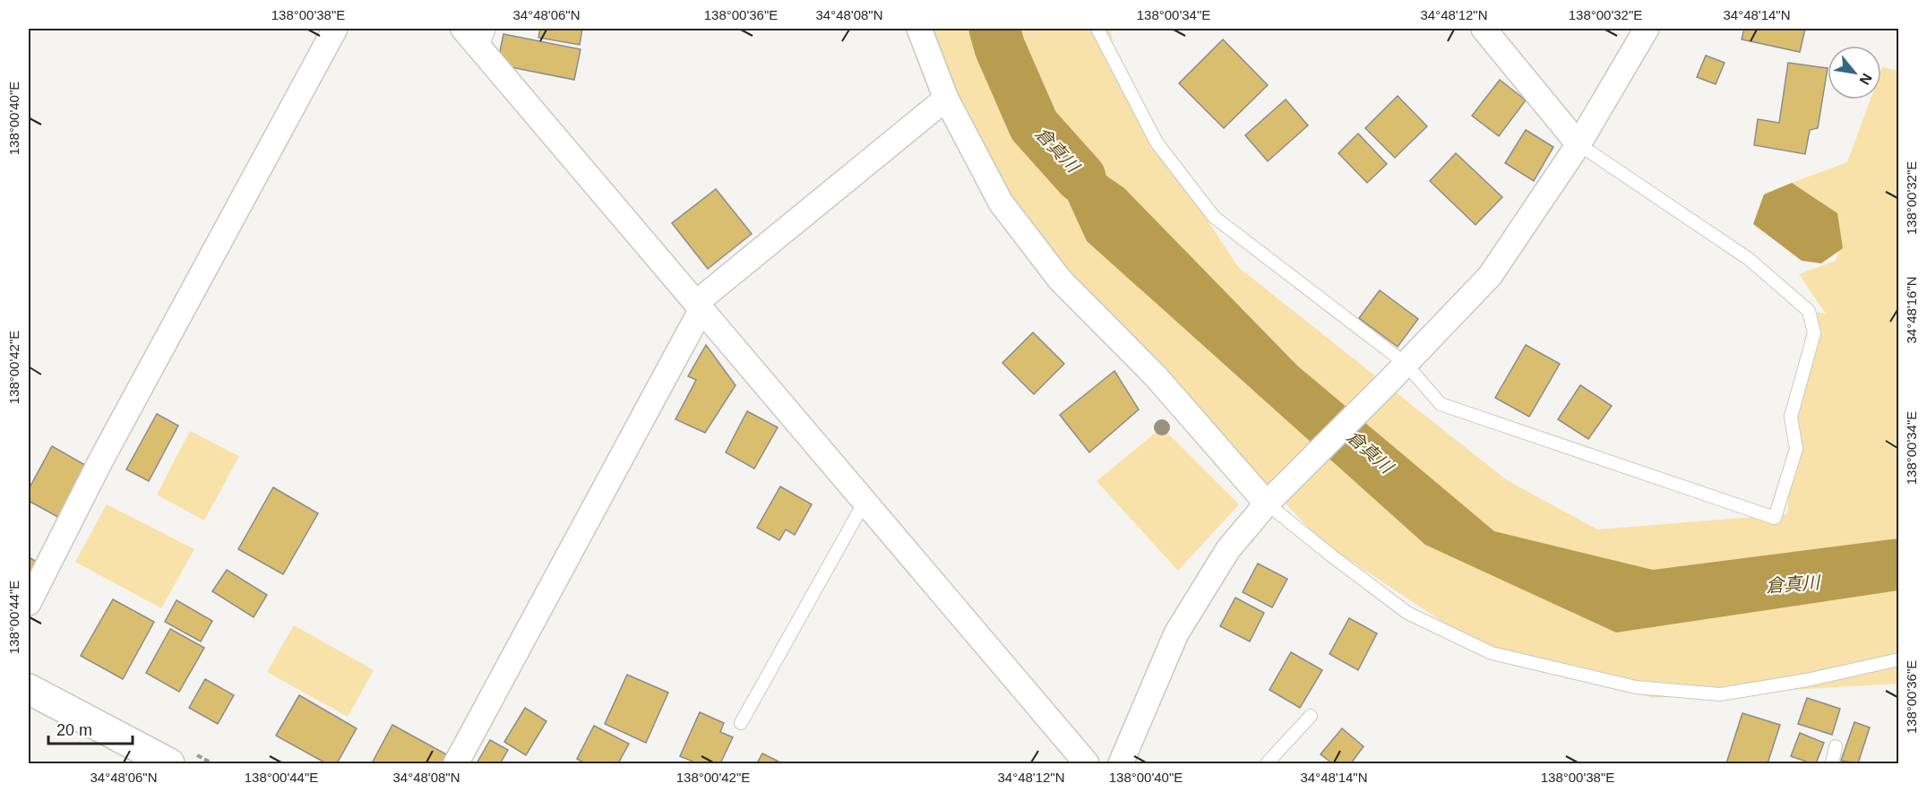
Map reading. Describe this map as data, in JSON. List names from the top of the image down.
{
  "water": ["倉真川"],
  "scale_bar": "20 m",
  "north": "bottom right",
  "coordinates": [
    "138°00'38\"E",
    "34°48'06\"N",
    "138°00'36\"E",
    "34°48'08\"N",
    "138°00'34\"E",
    "34°48'12\"N",
    "138°00'32\"E",
    "34°48'14\"N",
    "138°00'40\"E",
    "34°48'16\"N",
    "138°00'42\"E",
    "138°00'44\"E"
  ]
}
